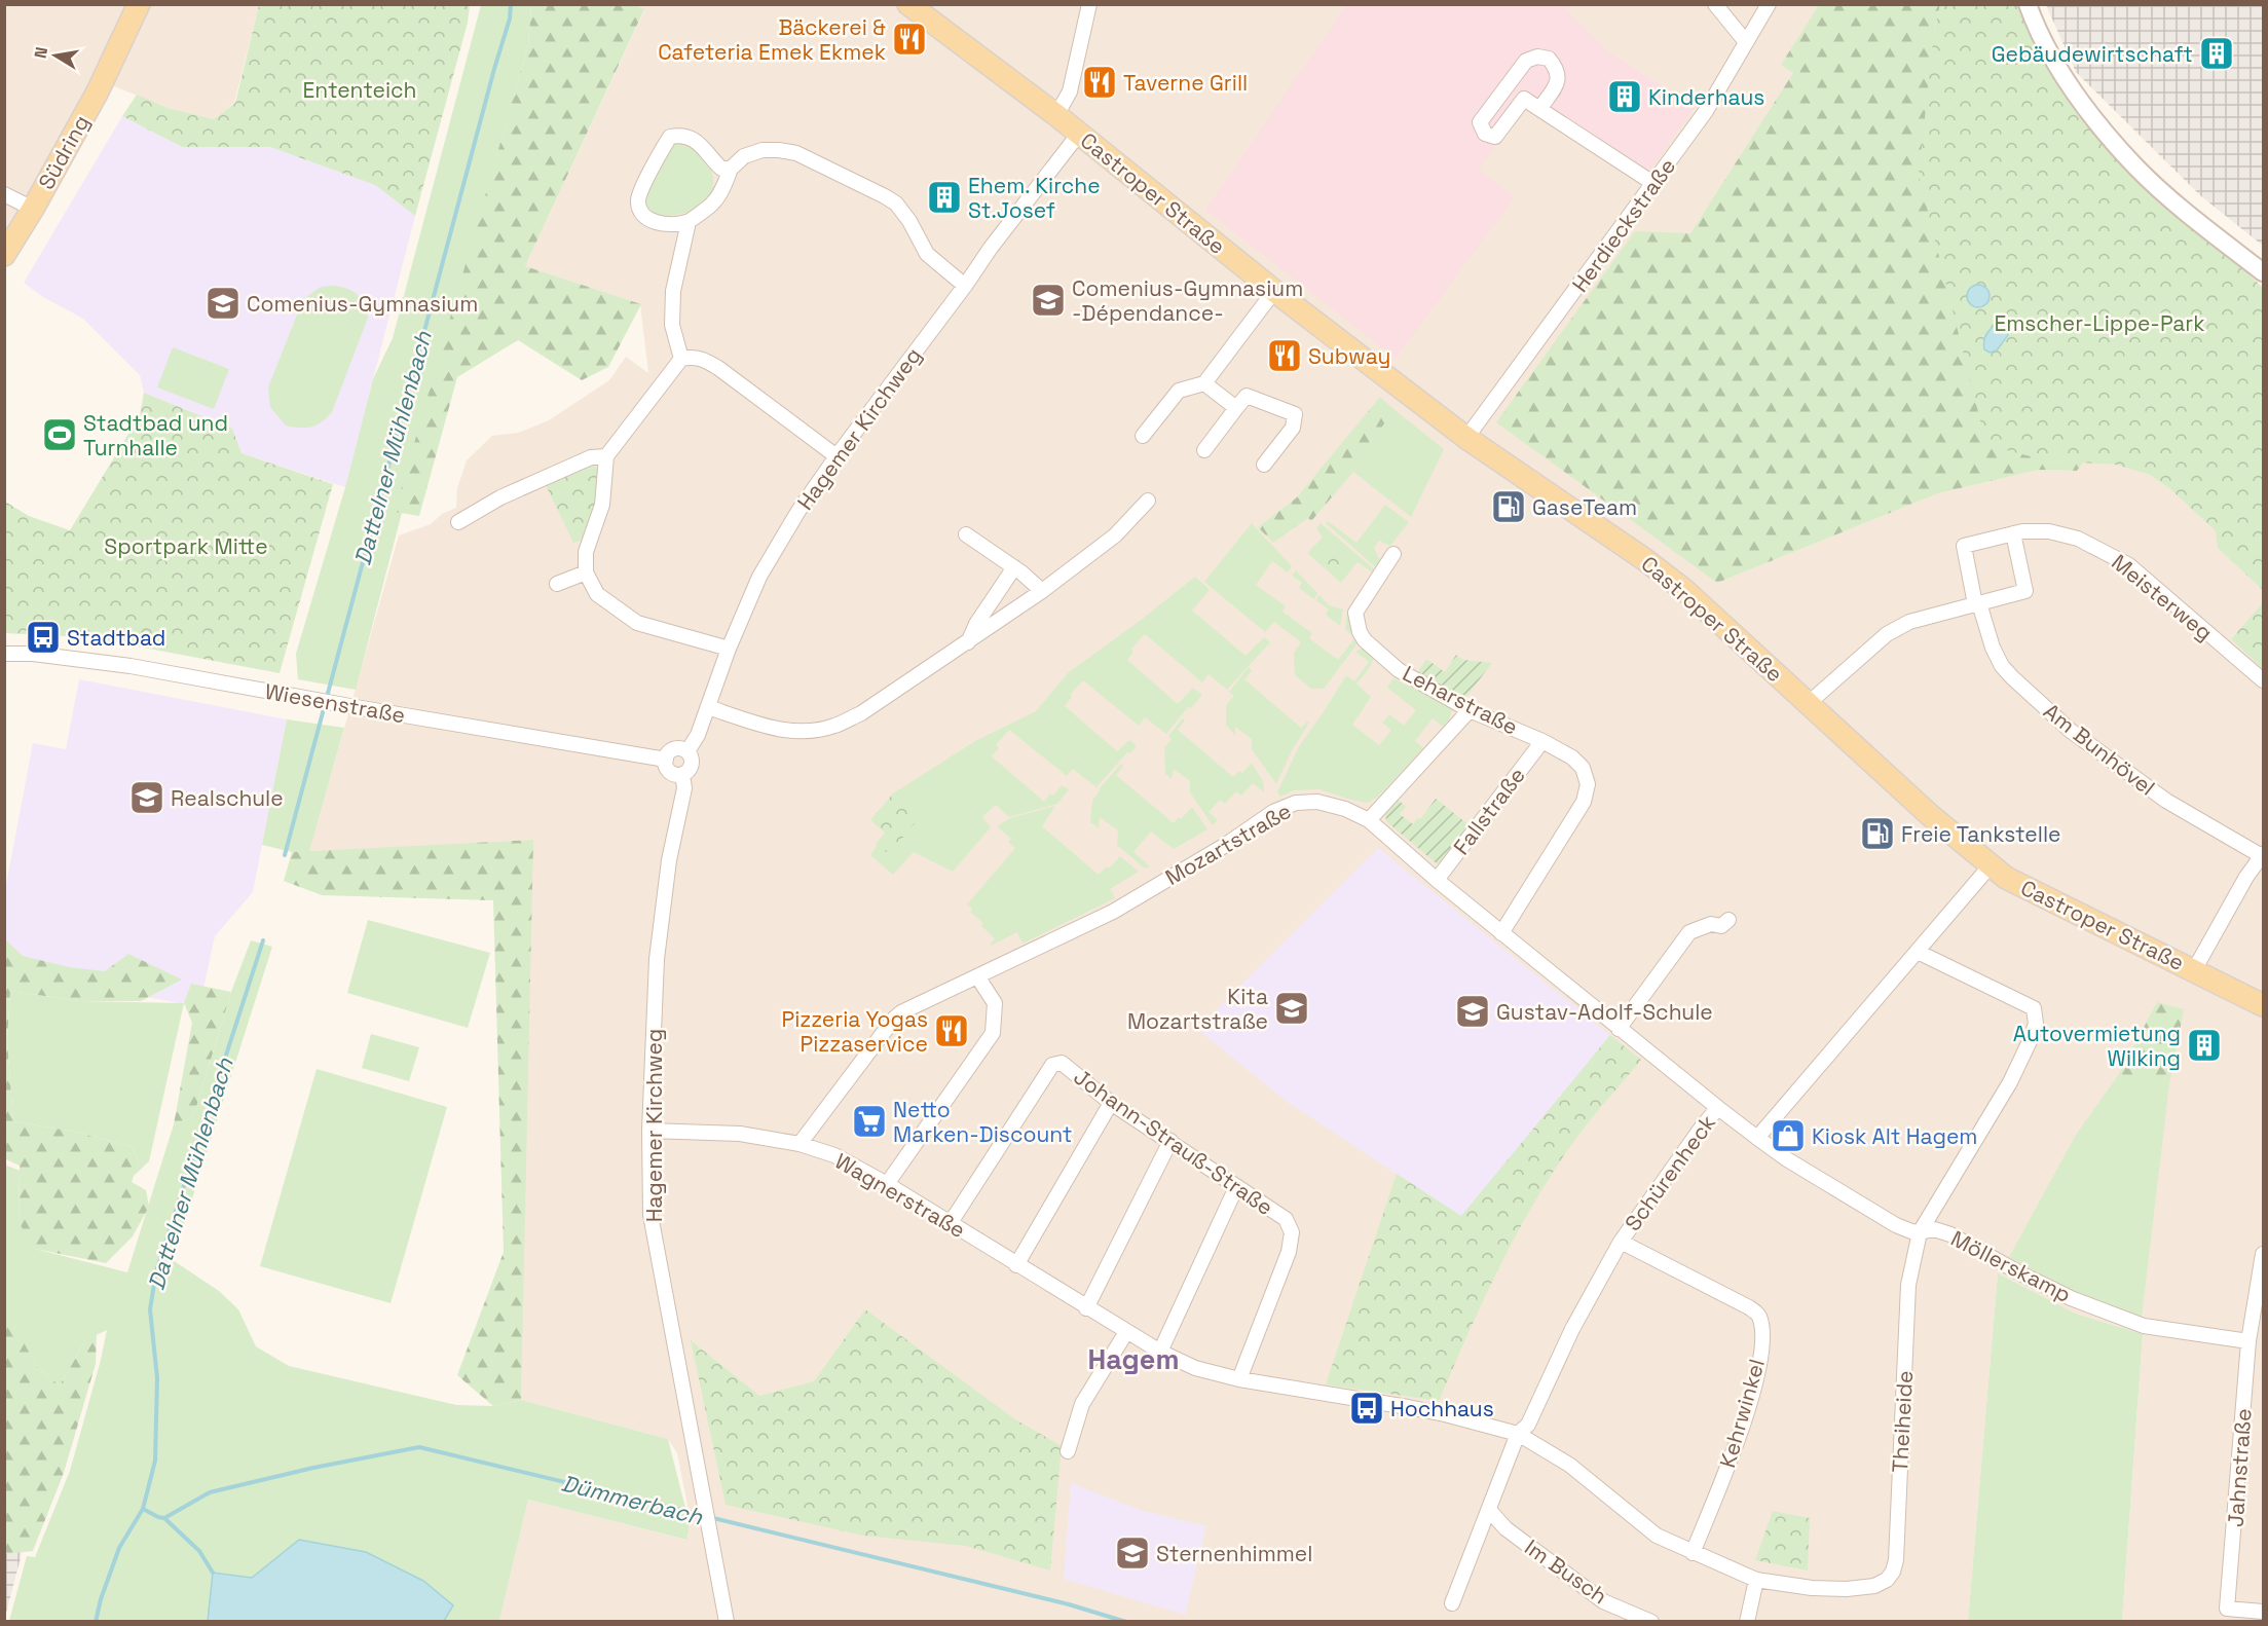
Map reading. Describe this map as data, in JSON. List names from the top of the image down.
{
  "streets": {
    "main road": ["Südring", "Castroper Straße"],
    "street": [
      "Herdieckstraße",
      "Hagemer Kirchweg",
      "Meisterweg",
      "Leharstraße",
      "Wiesenstraße",
      "Am Bunhövel",
      "Fallstraße",
      "Mozartstraße",
      "Johann-Strauß-Straße",
      "Schürenheck",
      "Wagnerstraße",
      "Möllerskamp",
      "Kehrwinkel",
      "Theiheide",
      "Jahnstraße",
      "Im Busch"
    ]
  },
  "crossings": [
    ["Castroper Straße", "Herdieckstraße"],
    ["Castroper Straße", "Hagemer Kirchweg"],
    ["Hagemer Kirchweg", "Wiesenstraße"],
    ["Hagemer Kirchweg", "Wagnerstraße"],
    ["Meisterweg", "Am Bunhövel"],
    ["Leharstraße", "Fallstraße"],
    ["Leharstraße", "Mozartstraße"],
    ["Fallstraße", "Mozartstraße"],
    ["Mozartstraße", "Schürenheck"],
    ["Mozartstraße", "Wagnerstraße"],
    ["Johann-Strauß-Straße", "Wagnerstraße"],
    ["Schürenheck", "Wagnerstraße"],
    ["Schürenheck", "Möllerskamp"],
    ["Schürenheck", "Kehrwinkel"],
    ["Schürenheck", "Theiheide"],
    ["Wagnerstraße", "Theiheide"],
    ["Möllerskamp", "Theiheide"],
    ["Möllerskamp", "Jahnstraße"],
    ["Kehrwinkel", "Theiheide"]
  ],
  "districts": ["Hagem"],
  "water": ["Dattelner Mühlenbach", "Dümmerbach"],
  "parks": ["Ententeich", "Emscher-Lippe-Park", "Sportpark Mitte"],
  "places": {
    "restaurant": [
      "Bäckerei & Cafeteria Emek Ekmek",
      "Taverne Grill",
      "Subway",
      "Pizzeria Yogas Pizzaservice"
    ],
    "building": [
      "Gebäudewirtschaft",
      "Kinderhaus",
      "Ehem. Kirche St.Josef",
      "Autovermietung Wilking"
    ],
    "school or university": [
      "Comenius-Gymnasium -Dépendance-",
      "Comenius-Gymnasium",
      "Realschule",
      "Kita Mozartstraße",
      "Gustav-Adolf-Schule",
      "Sternenhimmel"
    ],
    "sports": ["Stadtbad und Turnhalle"],
    "fuel station": ["GaseTeam", "Freie Tankstelle"],
    "bus stop": ["Stadtbad", "Hochhaus"],
    "supermarket": ["Netto Marken-Discount"],
    "shop": ["Kiosk Alt Hagem"]
  },
  "north": "left"
}
